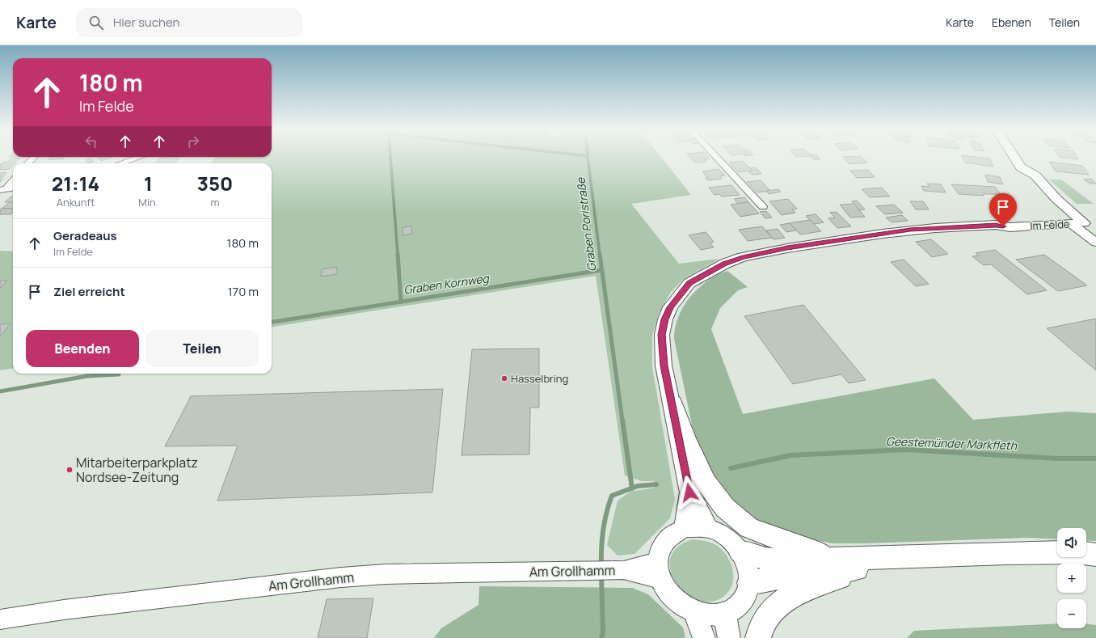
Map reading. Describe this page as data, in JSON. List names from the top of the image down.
{
  "streets": {
    "main road": ["Im Felde"],
    "street": ["Am Grollhamm"]
  },
  "water": ["Graben Poristraße", "Graben Kornweg", "Geestemünder Markfleth"],
  "places": ["Hasselbring", "Mitarbeiterparkplatz Nordsee-Zeitung"],
  "page": {
    "header": "Karte",
    "search": "Hier suchen",
    "nav": ["Karte", "Ebenen", "Teilen"],
    "turn": ["180 m", "Im Felde"],
    "eta": [
      "21:14",
      "Ankunft",
      "1",
      "Min.",
      "350",
      "m"
    ],
    "list": [
      {
        "name": "Geradeaus",
        "note": "Im Felde",
        "value": "180 m"
      },
      {
        "name": "Ziel erreicht",
        "value": "170 m"
      }
    ],
    "buttons": ["Beenden", "Teilen"],
    "map_buttons": ["+", "−"]
  }
}
